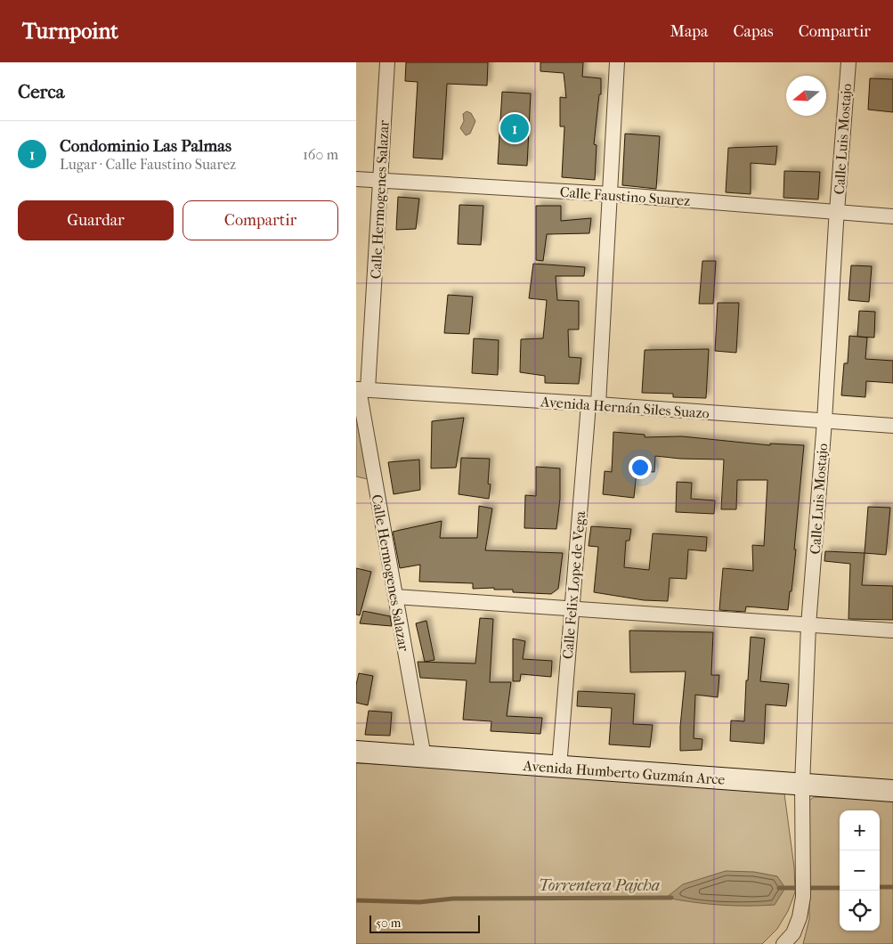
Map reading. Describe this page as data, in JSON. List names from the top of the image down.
{
  "streets": {
    "main road": ["Avenida Humberto Guzmán Arce"],
    "street": [
      "Calle Luis Mostajo",
      "Calle Faustino Suarez",
      "Calle Hermogenes Salazar",
      "Avenida Hernán Siles Suazo",
      "Calle Felix Lope de Vega"
    ]
  },
  "crossings": [
    ["Calle Luis Mostajo", "Calle Faustino Suarez"],
    ["Calle Luis Mostajo", "Avenida Hernán Siles Suazo"],
    ["Calle Luis Mostajo", "Avenida Humberto Guzmán Arce"],
    ["Calle Faustino Suarez", "Calle Hermogenes Salazar"],
    ["Calle Faustino Suarez", "Calle Felix Lope de Vega"],
    ["Calle Hermogenes Salazar", "Avenida Hernán Siles Suazo"],
    ["Calle Hermogenes Salazar", "Avenida Humberto Guzmán Arce"],
    ["Avenida Hernán Siles Suazo", "Calle Felix Lope de Vega"],
    ["Calle Felix Lope de Vega", "Avenida Humberto Guzmán Arce"]
  ],
  "water": ["Torrentera Pajcha"],
  "scale_bar": "50 m",
  "north": "left",
  "page": {
    "header": "Turnpoint",
    "nav": ["Mapa", "Capas", "Compartir"],
    "heading": "Cerca",
    "pins": "1",
    "list": [
      {
        "mark": "1",
        "name": "Condominio Las Palmas",
        "note": "Lugar · Calle Faustino Suarez",
        "value": "160 m"
      }
    ],
    "buttons": ["Guardar", "Compartir"],
    "map_buttons": ["+", "−"],
    "scale": "50 m"
  }
}
